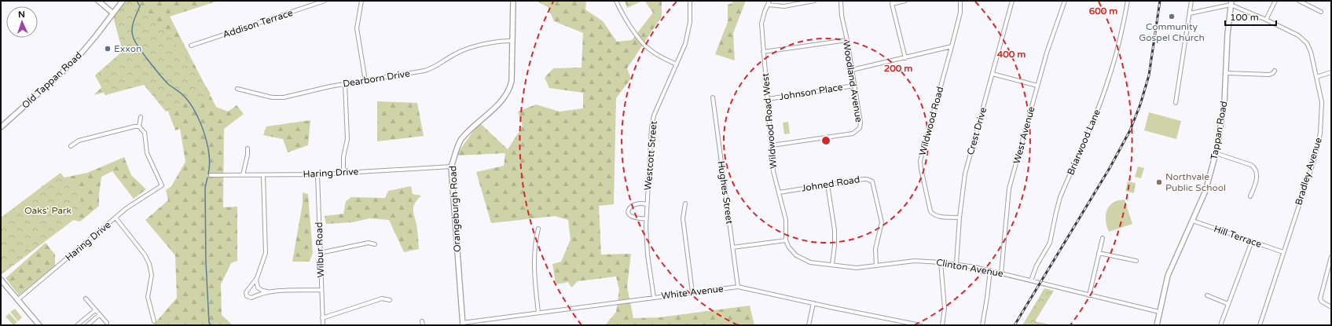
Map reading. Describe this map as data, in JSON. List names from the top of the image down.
{
  "streets": {
    "street": [
      "Addison Terrace",
      "Dearborn Drive",
      "Old Tappan Road",
      "Woodland Avenue",
      "Johnson Place",
      "Wildwood Road West",
      "Wildwood Road",
      "Tappan Road",
      "Crest Drive",
      "West Avenue",
      "Briarwood Lane",
      "Westcott Street",
      "Bradley Avenue",
      "Haring Drive",
      "Johned Road",
      "Hughes Street",
      "Orangeburgh Road",
      "Hill Terrace",
      "Wilbur Road",
      "Clinton Avenue",
      "White Avenue"
    ]
  },
  "crossings": [
    ["Dearborn Drive", "Orangeburgh Road"],
    ["Woodland Avenue", "Johnson Place"],
    ["Woodland Avenue", "Wildwood Road West"],
    ["Johnson Place", "Wildwood Road West"],
    ["Wildwood Road West", "Johned Road"],
    ["Wildwood Road West", "Clinton Avenue"],
    ["Wildwood Road", "Crest Drive"],
    ["Tappan Road", "Bradley Avenue"],
    ["Tappan Road", "Hill Terrace"],
    ["Tappan Road", "Clinton Avenue"],
    ["Crest Drive", "Clinton Avenue"],
    ["West Avenue", "Clinton Avenue"],
    ["Briarwood Lane", "Clinton Avenue"],
    ["Westcott Street", "White Avenue"],
    ["Bradley Avenue", "Hill Terrace"],
    ["Haring Drive", "Orangeburgh Road"],
    ["Haring Drive", "Wilbur Road"],
    ["Johned Road", "Clinton Avenue"],
    ["Hughes Street", "White Avenue"],
    ["Orangeburgh Road", "White Avenue"]
  ],
  "parks": ["Oaks' Park"],
  "places": ["Community Gospel Church", "Exxon", "Northvale Public School"],
  "scale_bar": "100 m",
  "north": "top",
  "rings": ["600 m", "400 m", "200 m"]
}
